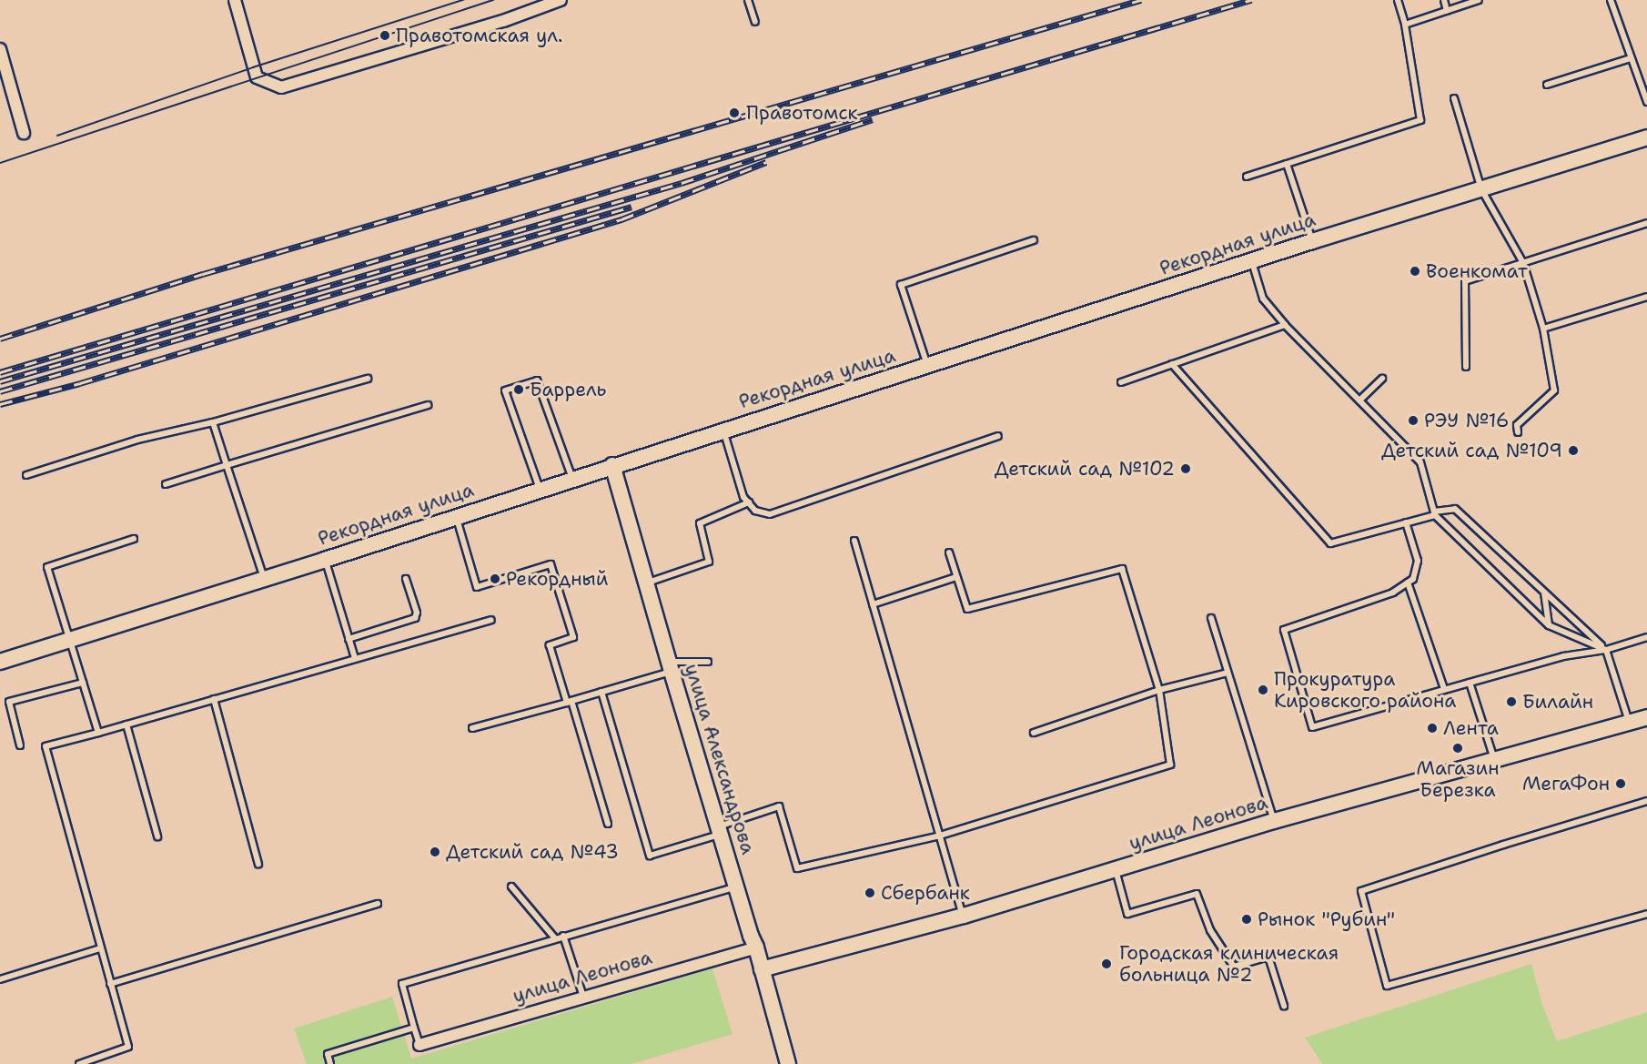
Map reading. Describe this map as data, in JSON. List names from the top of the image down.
{
  "streets": {
    "main road": ["Рекордная улица", "улица Александрова", "улица Леонова"]
  },
  "crossings": [
    ["Рекордная улица", "улица Александрова"],
    ["улица Александрова", "улица Леонова"]
  ],
  "places": [
    "Правотомская ул.",
    "Правотомск",
    "Военкомат",
    "Баррель",
    "РЭУ №16",
    "Детский сад №109",
    "Детский сад №102",
    "Рекордный",
    "Прокуратура Кировского района",
    "Билайн",
    "Лента",
    "Магазин Березка",
    "МегаФон",
    "Детский сад №43",
    "Сбербанк",
    "Рынок \"Рубин\"",
    "Городская клиническая больница №2"
  ]
}
